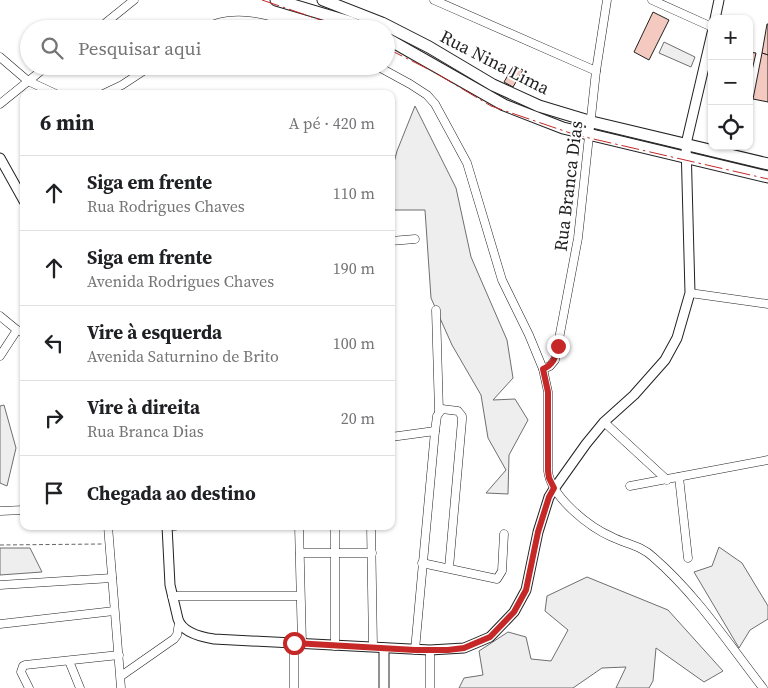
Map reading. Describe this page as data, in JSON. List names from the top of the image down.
{
  "streets": {
    "main road": ["Rua Nina Lima"],
    "street": ["Rua Branca Dias"]
  },
  "crossings": [
    ["Rua Nina Lima", "Rua Branca Dias"]
  ],
  "page": {
    "map_buttons": ["+", "−"],
    "search": "Pesquisar aqui",
    "heading": ["6 min", "A pé · 420 m"],
    "list": [
      ["Siga em frente", "Rua Rodrigues Chaves", "110 m"],
      ["Siga em frente", "Avenida Rodrigues Chaves", "190 m"],
      ["Vire à esquerda", "Avenida Saturnino de Brito", "100 m"],
      ["Vire à direita", "Rua Branca Dias", "20 m"],
      "Chegada ao destino"
    ]
  }
}
